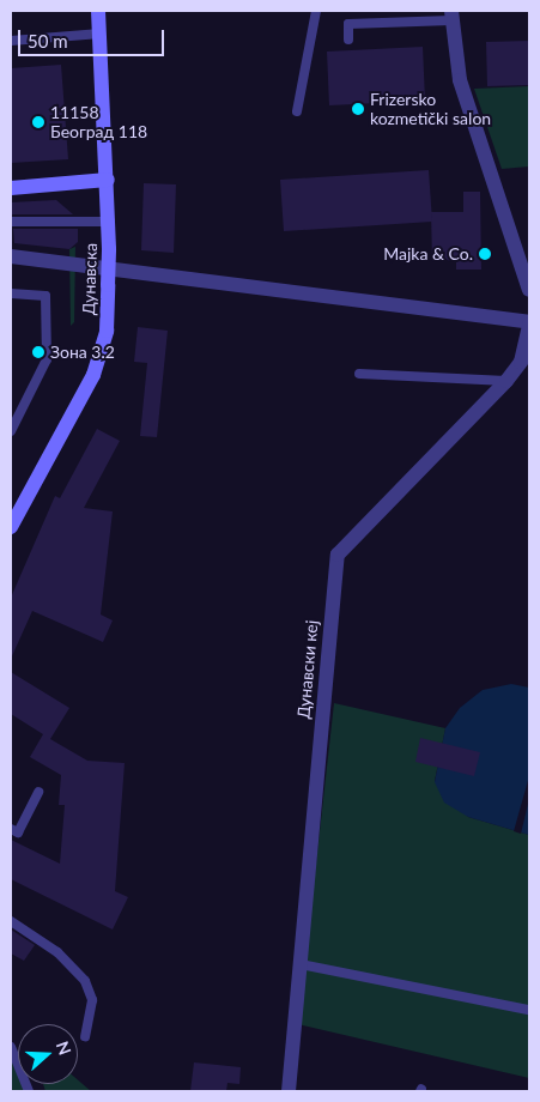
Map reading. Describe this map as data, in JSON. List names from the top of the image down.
{
  "streets": {
    "main road": ["Дунавска"],
    "street": ["Дунавски кеј"]
  },
  "places": [
    "Frizersko kozmetički salon",
    "11158 Београд 118",
    "Majka & Co.",
    "Зона 3.2"
  ],
  "scale_bar": "50 m",
  "north": "right"
}
